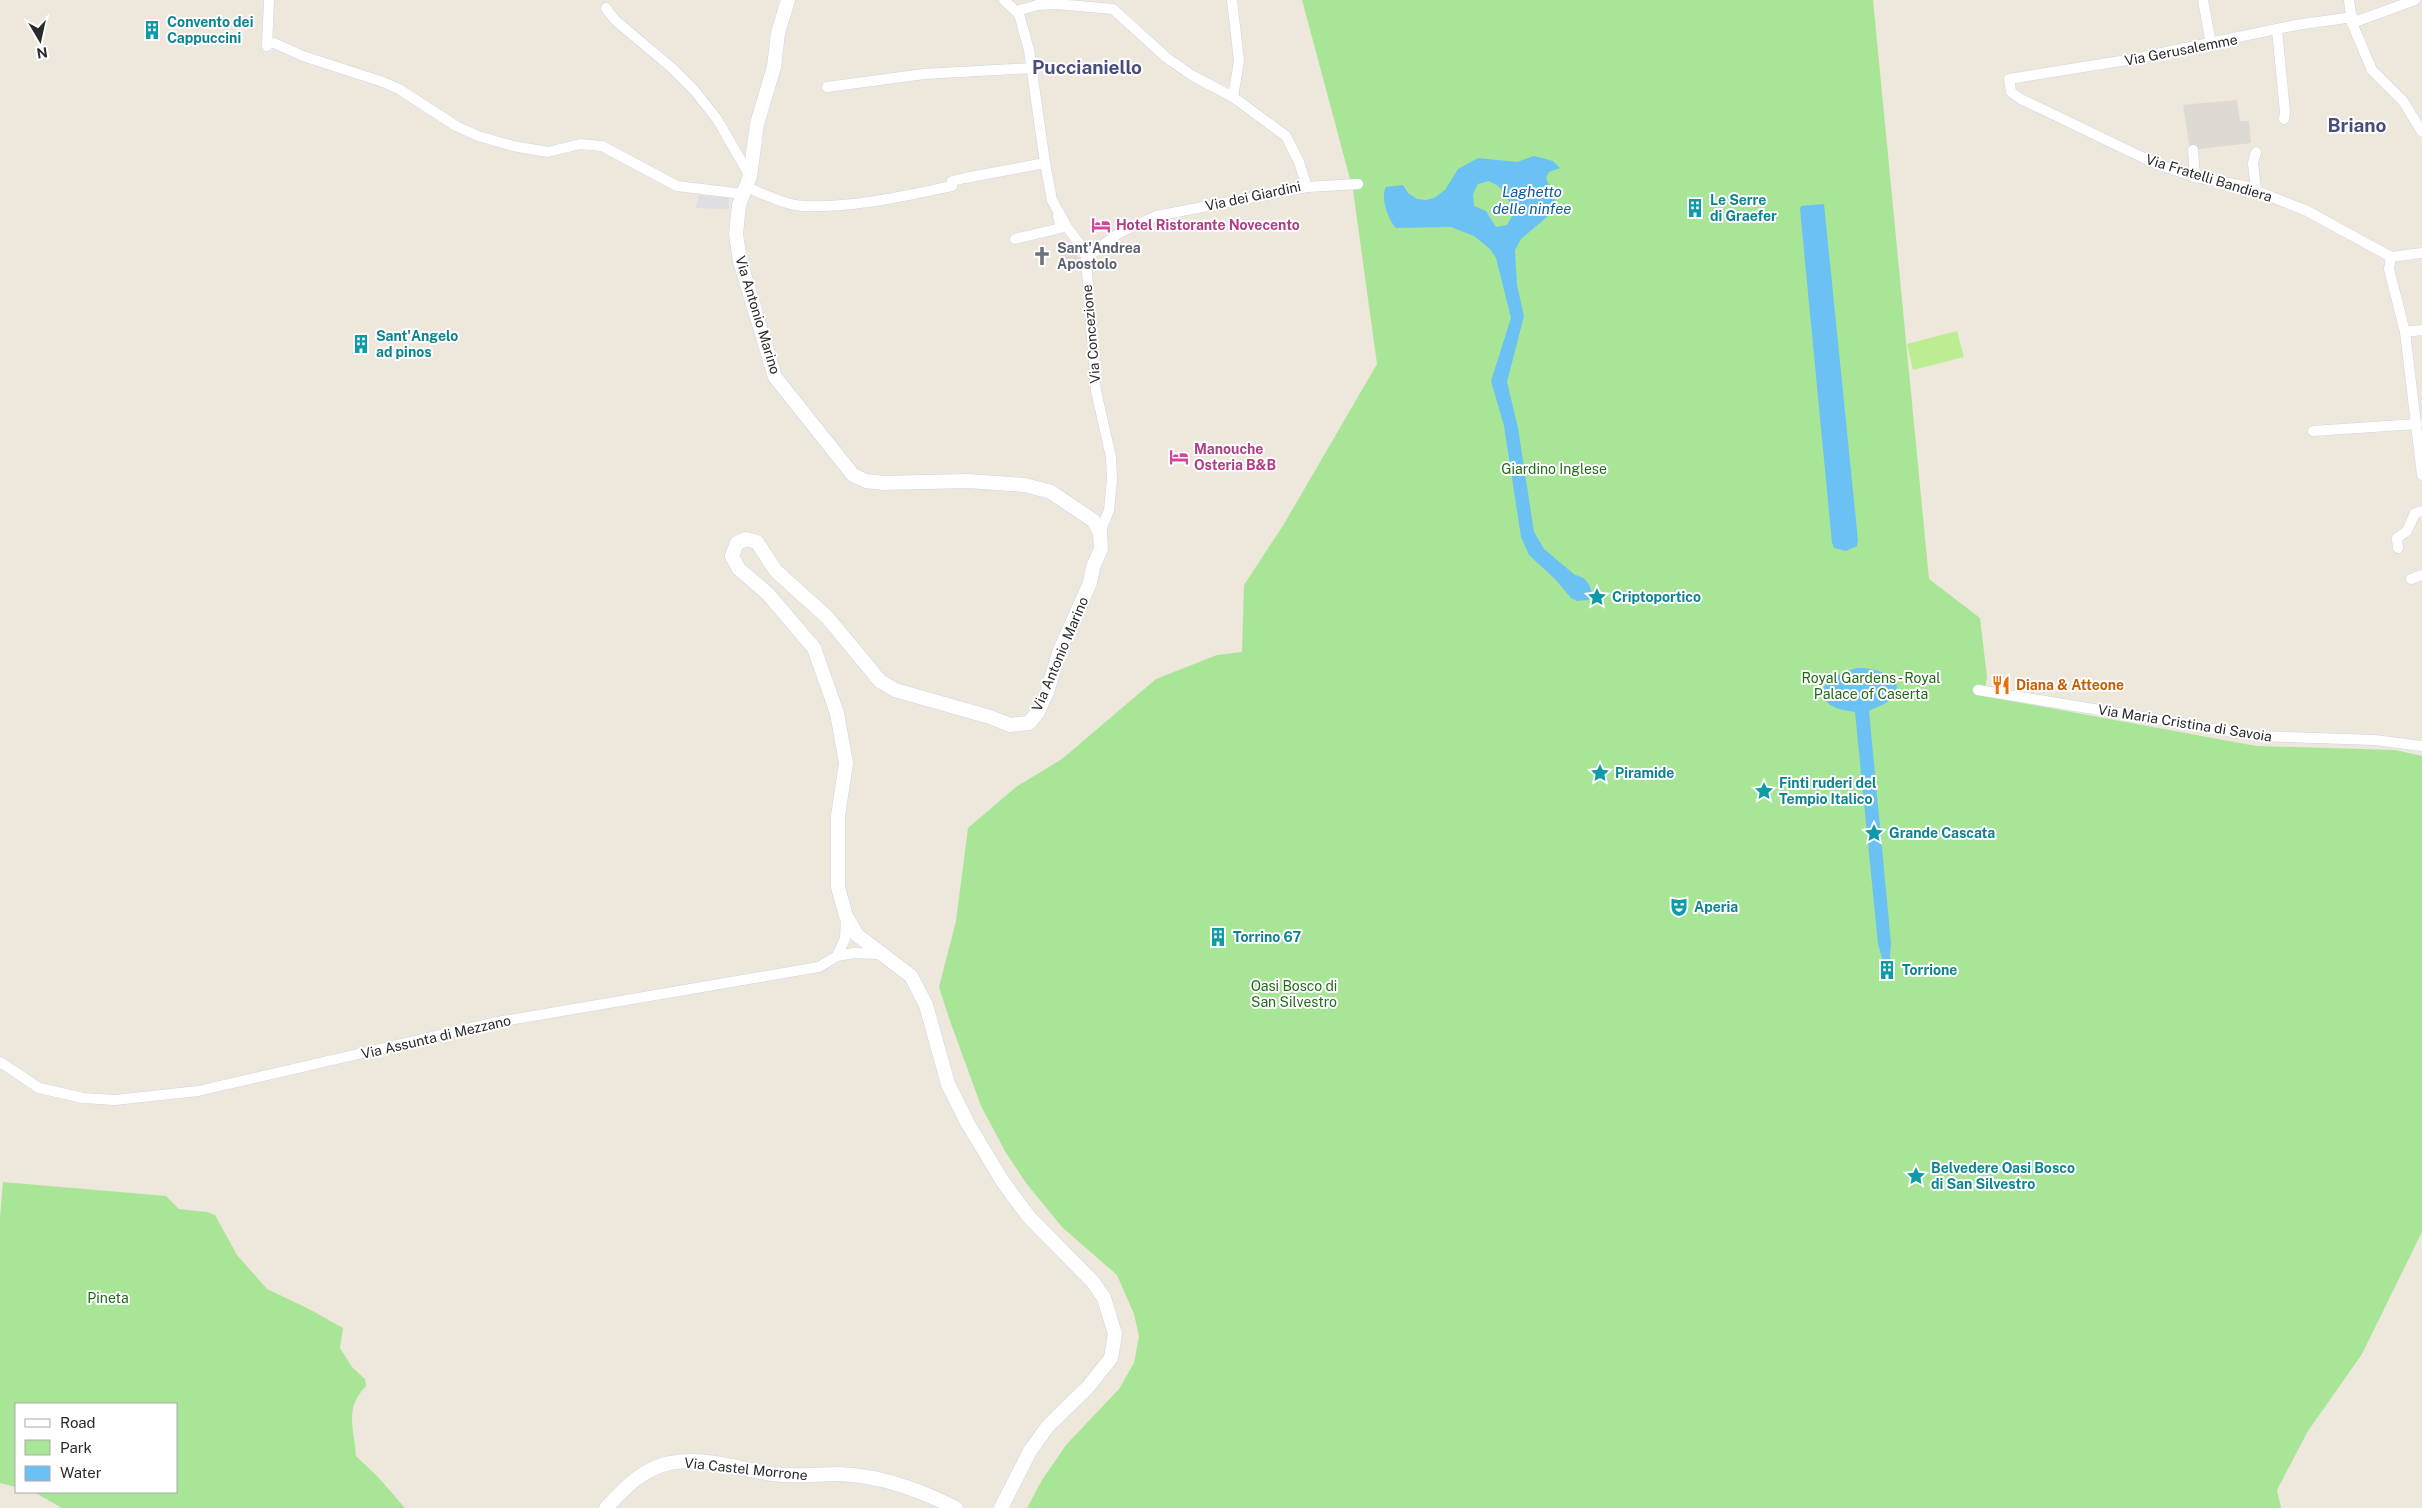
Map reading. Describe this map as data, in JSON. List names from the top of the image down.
{
  "streets": {
    "street": [
      "Via Gerusalemme",
      "Via Fratelli Bandiera",
      "Via dei Giardini",
      "Via Antonio Marino",
      "Via Concezione",
      "Via Maria Cristina di Savoia",
      "Via Assunta di Mezzano",
      "Via Castel Morrone"
    ]
  },
  "crossings": [
    ["Via Gerusalemme", "Via Fratelli Bandiera"],
    ["Via dei Giardini", "Via Concezione"],
    ["Via Antonio Marino", "Via Concezione"]
  ],
  "districts": ["Puccianiello", "Briano"],
  "water": ["Laghetto delle ninfee"],
  "parks": [
    "Giardino Inglese",
    "Royal Gardens - Royal Palace of Caserta",
    "Oasi Bosco di San Silvestro",
    "Pineta"
  ],
  "places": {
    "building": [
      "Convento dei Cappuccini",
      "Le Serre di Graefer",
      "Sant'Angelo ad pinos",
      "Torrino 67",
      "Torrione"
    ],
    "hotel": ["Hotel Ristorante Novecento", "Manouche Osteria B&B"],
    "church": ["Sant'Andrea Apostolo"],
    "place": [
      "Criptoportico",
      "Piramide",
      "Finti ruderi del Tempio Italico",
      "Grande Cascata",
      "Belvedere Oasi Bosco di San Silvestro"
    ],
    "restaurant": ["Diana & Atteone"],
    "theatre": ["Aperia"]
  },
  "legend": ["Road", "Park", "Water"],
  "north": "bottom"
}
